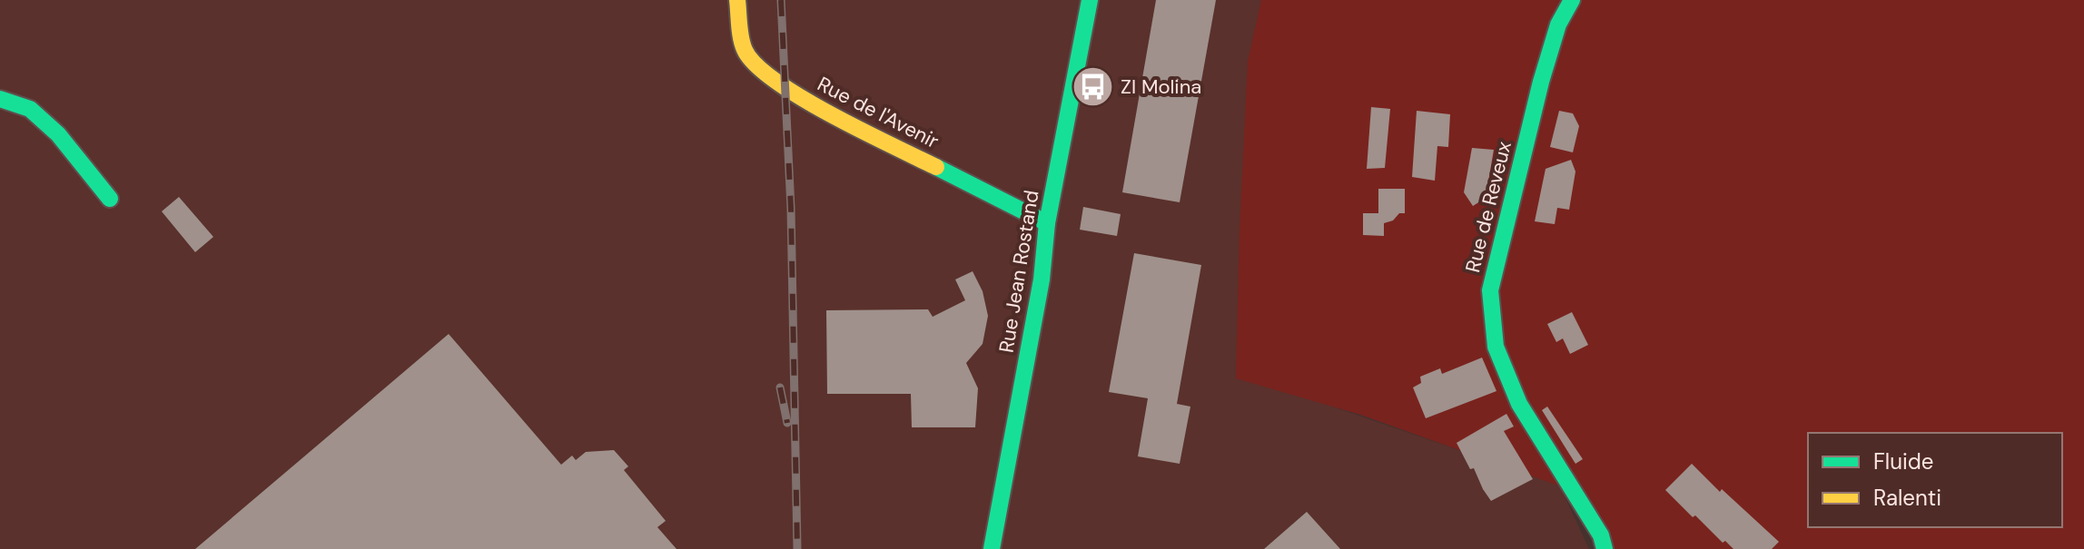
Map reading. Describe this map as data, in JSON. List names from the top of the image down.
{
  "streets": {
    "street": ["Rue de l'Avenir", "Rue de Reveux", "Rue Jean Rostand"]
  },
  "crossings": [
    ["Rue de l'Avenir", "Rue Jean Rostand"]
  ],
  "places": {
    "bus stop": ["ZI Molina"]
  },
  "legend": ["Fluide", "Ralenti"]
}
